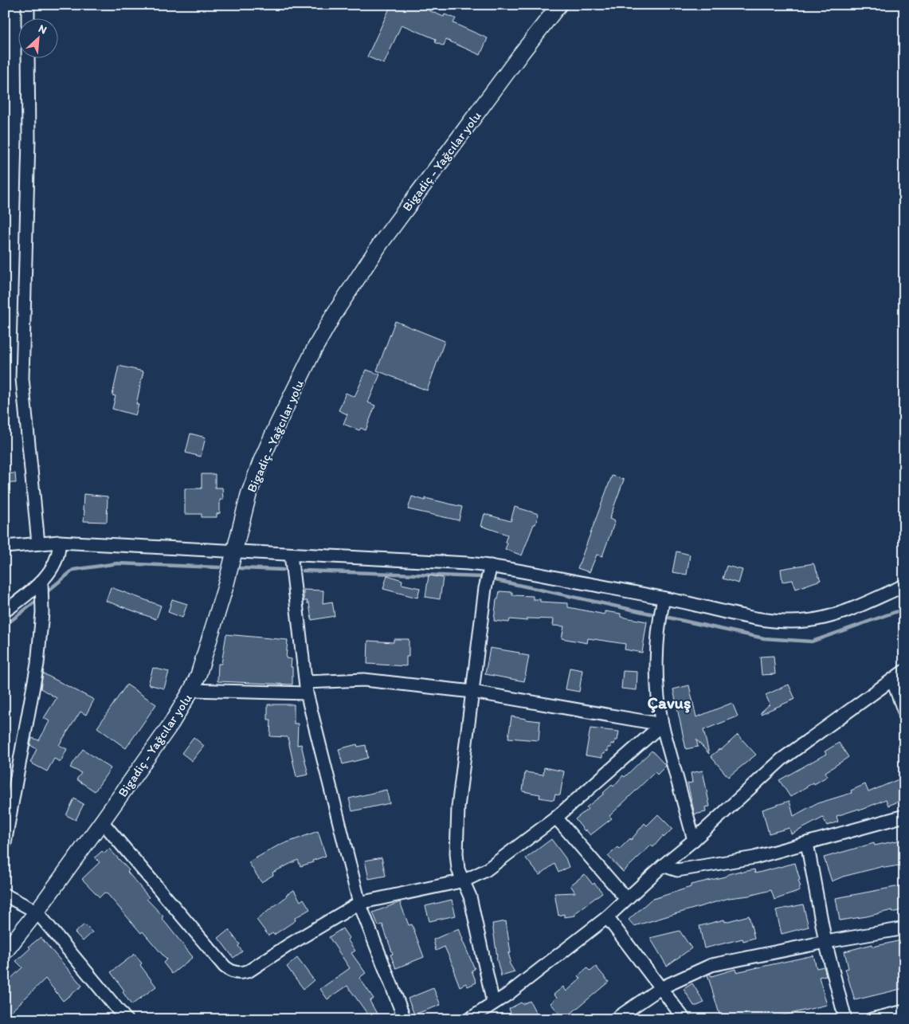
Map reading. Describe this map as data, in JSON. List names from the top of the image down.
{
  "streets": {
    "main road": ["Bigadiç - Yağcılar yolu"]
  },
  "districts": ["Çavuş"],
  "north": "top right"
}
